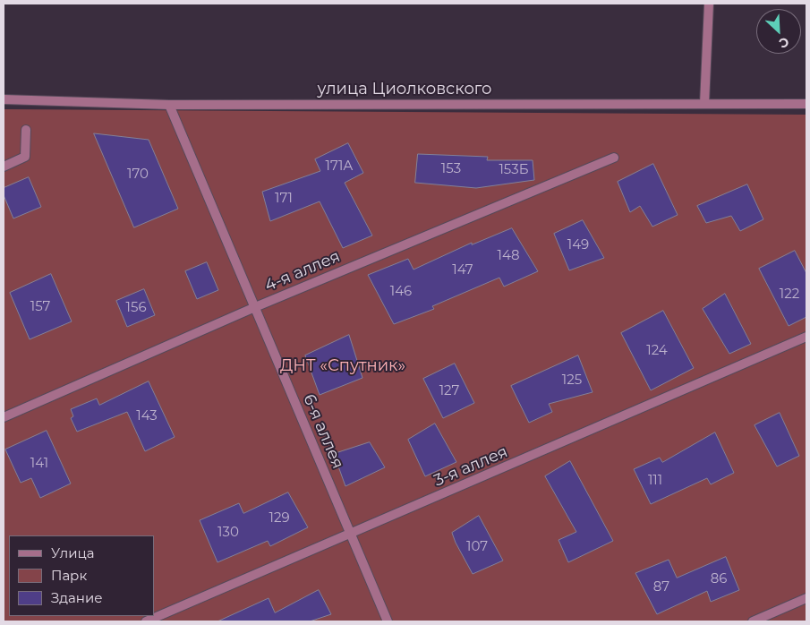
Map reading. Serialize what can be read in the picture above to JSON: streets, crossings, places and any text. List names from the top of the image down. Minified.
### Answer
{"streets":{"street":["улица Циолковского","4-я аллея","6-я аллея","3-я аллея"]},"crossings":[["улица Циолковского","6-я аллея"],["4-я аллея","6-я аллея"],["6-я аллея","3-я аллея"]],"parks":["ДНТ «Спутник»"],"house_numbers":["171А","153","153Б","170","171","149","148","147","146","122","157","156","124","125","127","143","141","111","129","130","107","86","87"],"legend":["Улица","Парк","Здание"],"north":"bottom right"}
